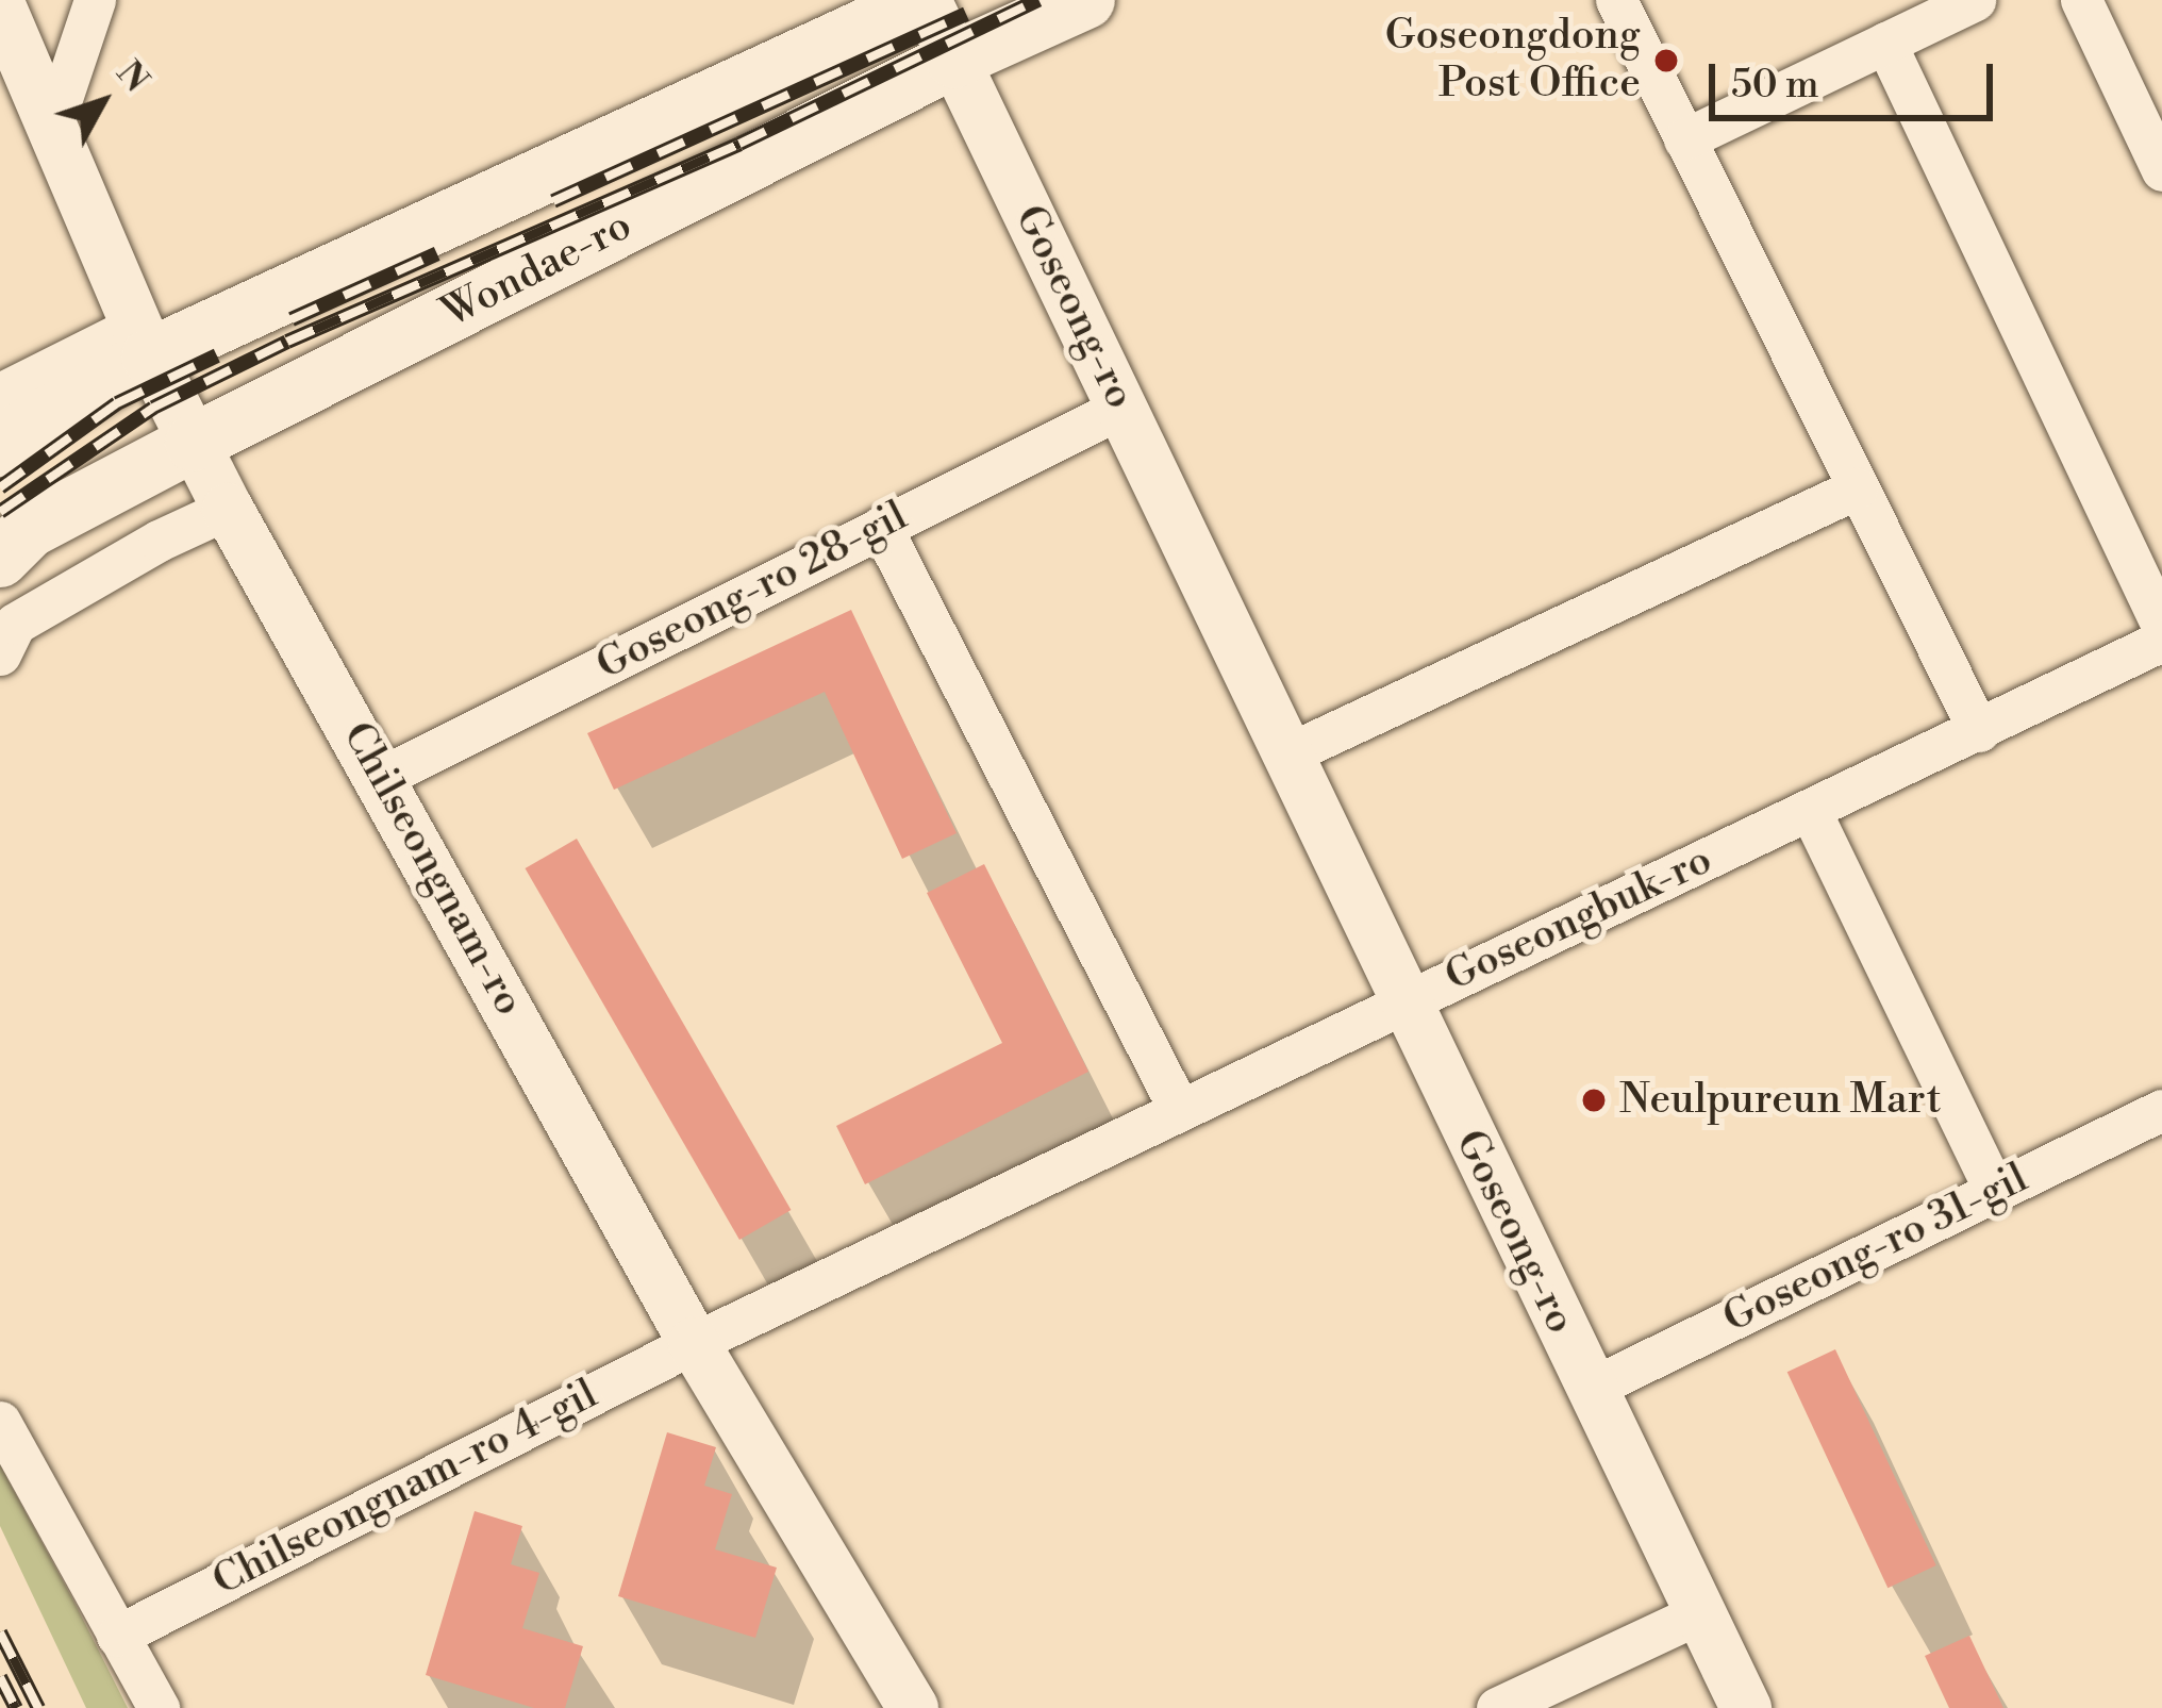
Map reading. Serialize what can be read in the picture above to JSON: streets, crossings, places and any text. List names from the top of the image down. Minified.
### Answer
{"streets":{"main road":["Wondae-ro"],"street":["Goseong-ro","Goseong-ro 28-gil","Chilseongnam-ro","Goseongbuk-ro","Goseong-ro 31-gil","Chilseongnam-ro 4-gil"]},"crossings":[["Wondae-ro","Goseong-ro"],["Wondae-ro","Chilseongnam-ro"],["Goseong-ro","Goseong-ro 28-gil"],["Goseong-ro","Goseongbuk-ro"],["Goseong-ro","Goseong-ro 31-gil"],["Goseong-ro 28-gil","Chilseongnam-ro"],["Chilseongnam-ro","Goseongbuk-ro"],["Chilseongnam-ro","Chilseongnam-ro 4-gil"],["Goseongbuk-ro","Chilseongnam-ro 4-gil"]],"places":["Goseongdong Post Office","Neulpureun Mart"],"scale_bar":"50 m","north":"top right"}
